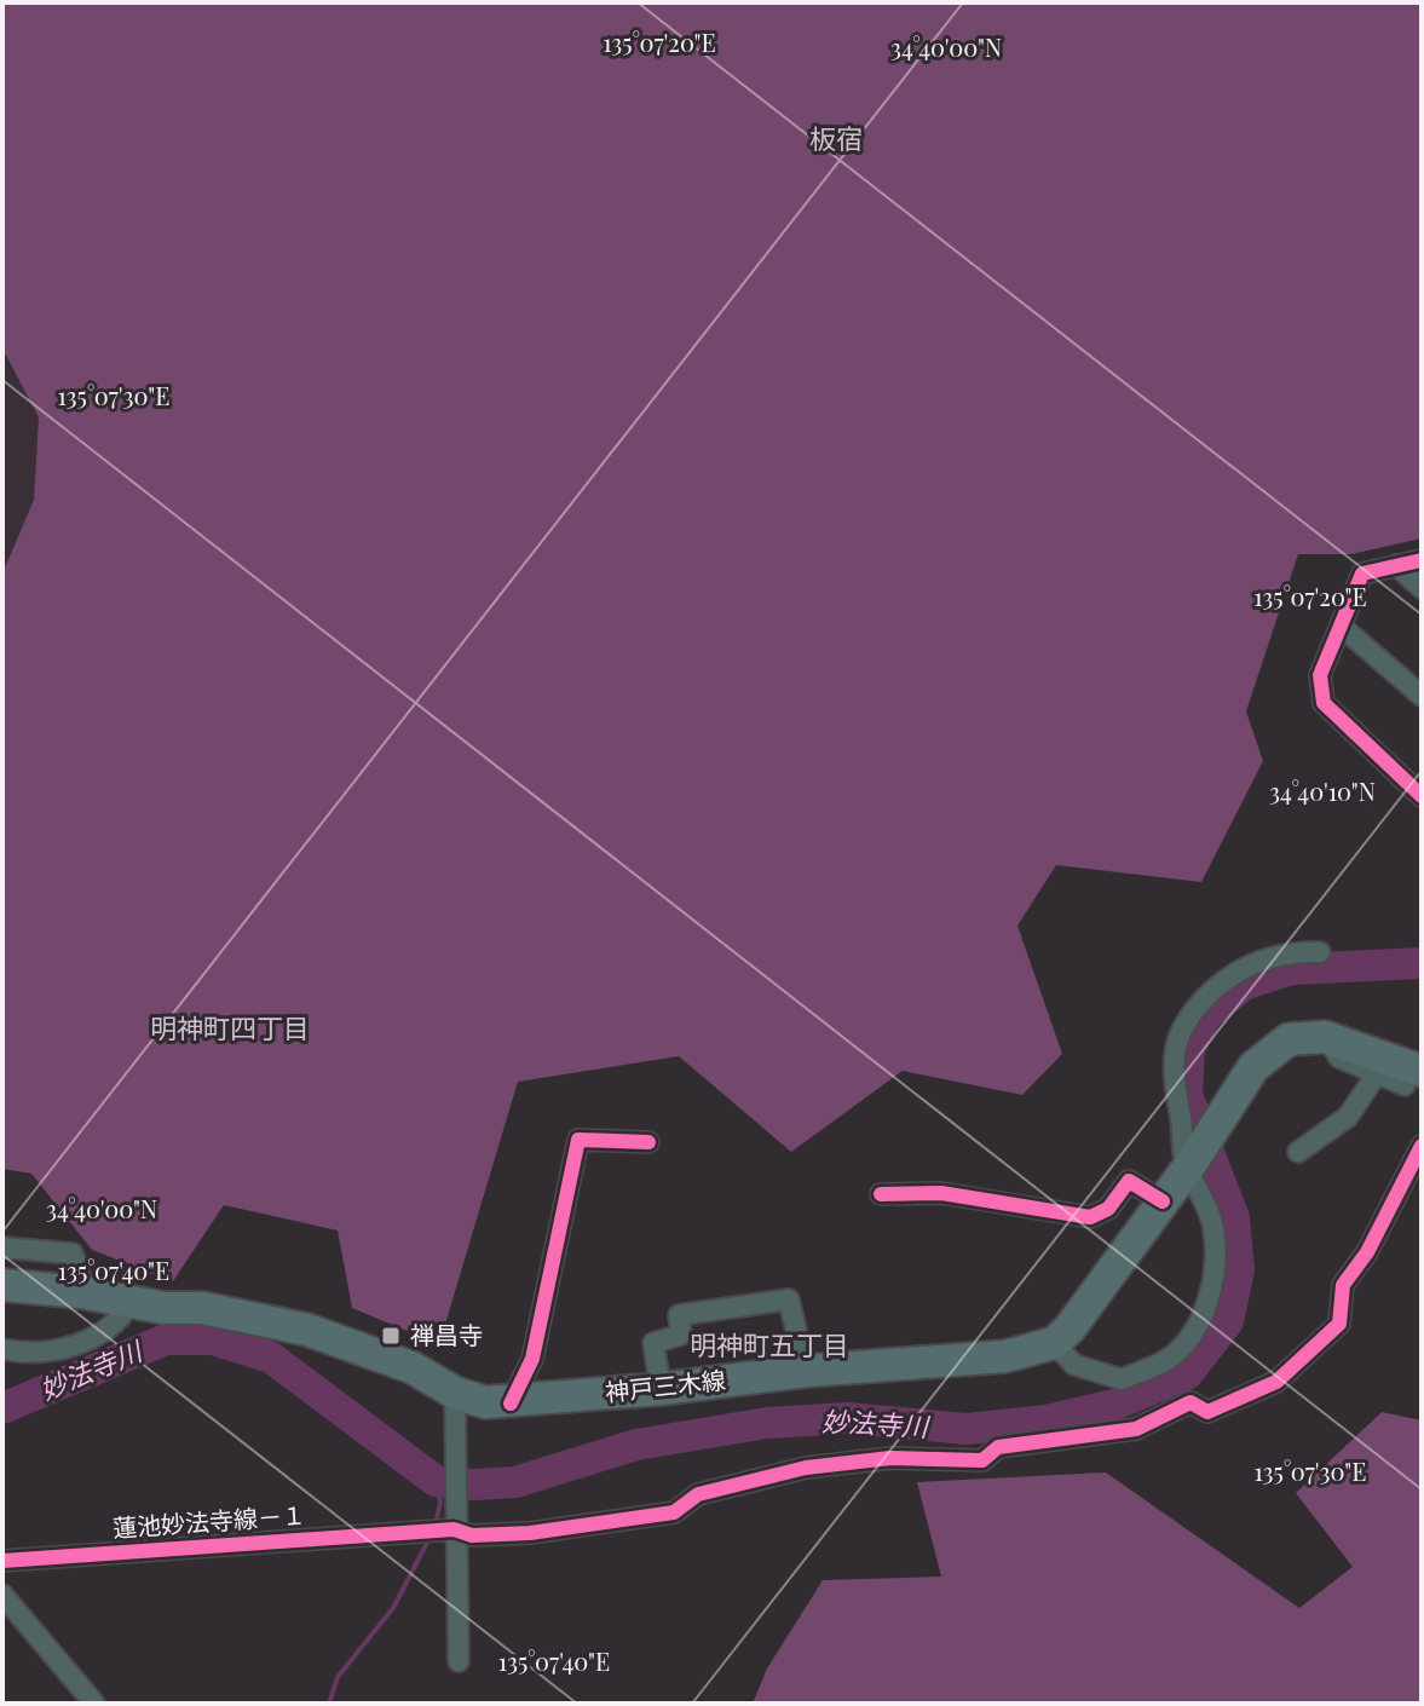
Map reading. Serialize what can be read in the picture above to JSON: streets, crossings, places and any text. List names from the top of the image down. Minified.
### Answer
{"streets":{"main road":["神戸三木線"],"street":["蓮池妙法寺線－１"]},"districts":["板宿","明神町四丁目","明神町五丁目"],"water":["妙法寺川"],"places":{"transit":["禅昌寺"]},"coordinates":["135°07'20\"E","34°40'00\"N","135°07'30\"E","34°40'10\"N","135°07'40\"E"]}
